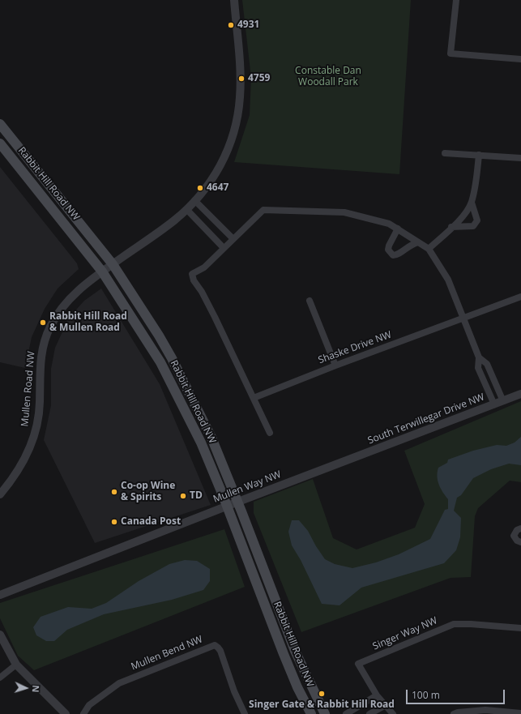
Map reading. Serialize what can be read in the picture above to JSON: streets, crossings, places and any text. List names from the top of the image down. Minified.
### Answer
{"streets":{"main road":["Rabbit Hill Road NW"],"street":["Shaske Drive NW","Mullen Road NW","South Terwillegar Drive NW","Mullen Way NW","Singer Way NW","Mullen Bend NW"]},"crossings":[["Rabbit Hill Road NW","Mullen Road NW"],["Rabbit Hill Road NW","Mullen Way NW"],["South Terwillegar Drive NW","Mullen Way NW"]],"parks":["Constable Dan Woodall Park"],"places":["4931","4759","4647","Rabbit Hill Road & Mullen Road","Co-op Wine & Spirits","TD","Canada Post","Singer Gate & Rabbit Hill Road"],"scale_bar":"100 m","north":"right"}
